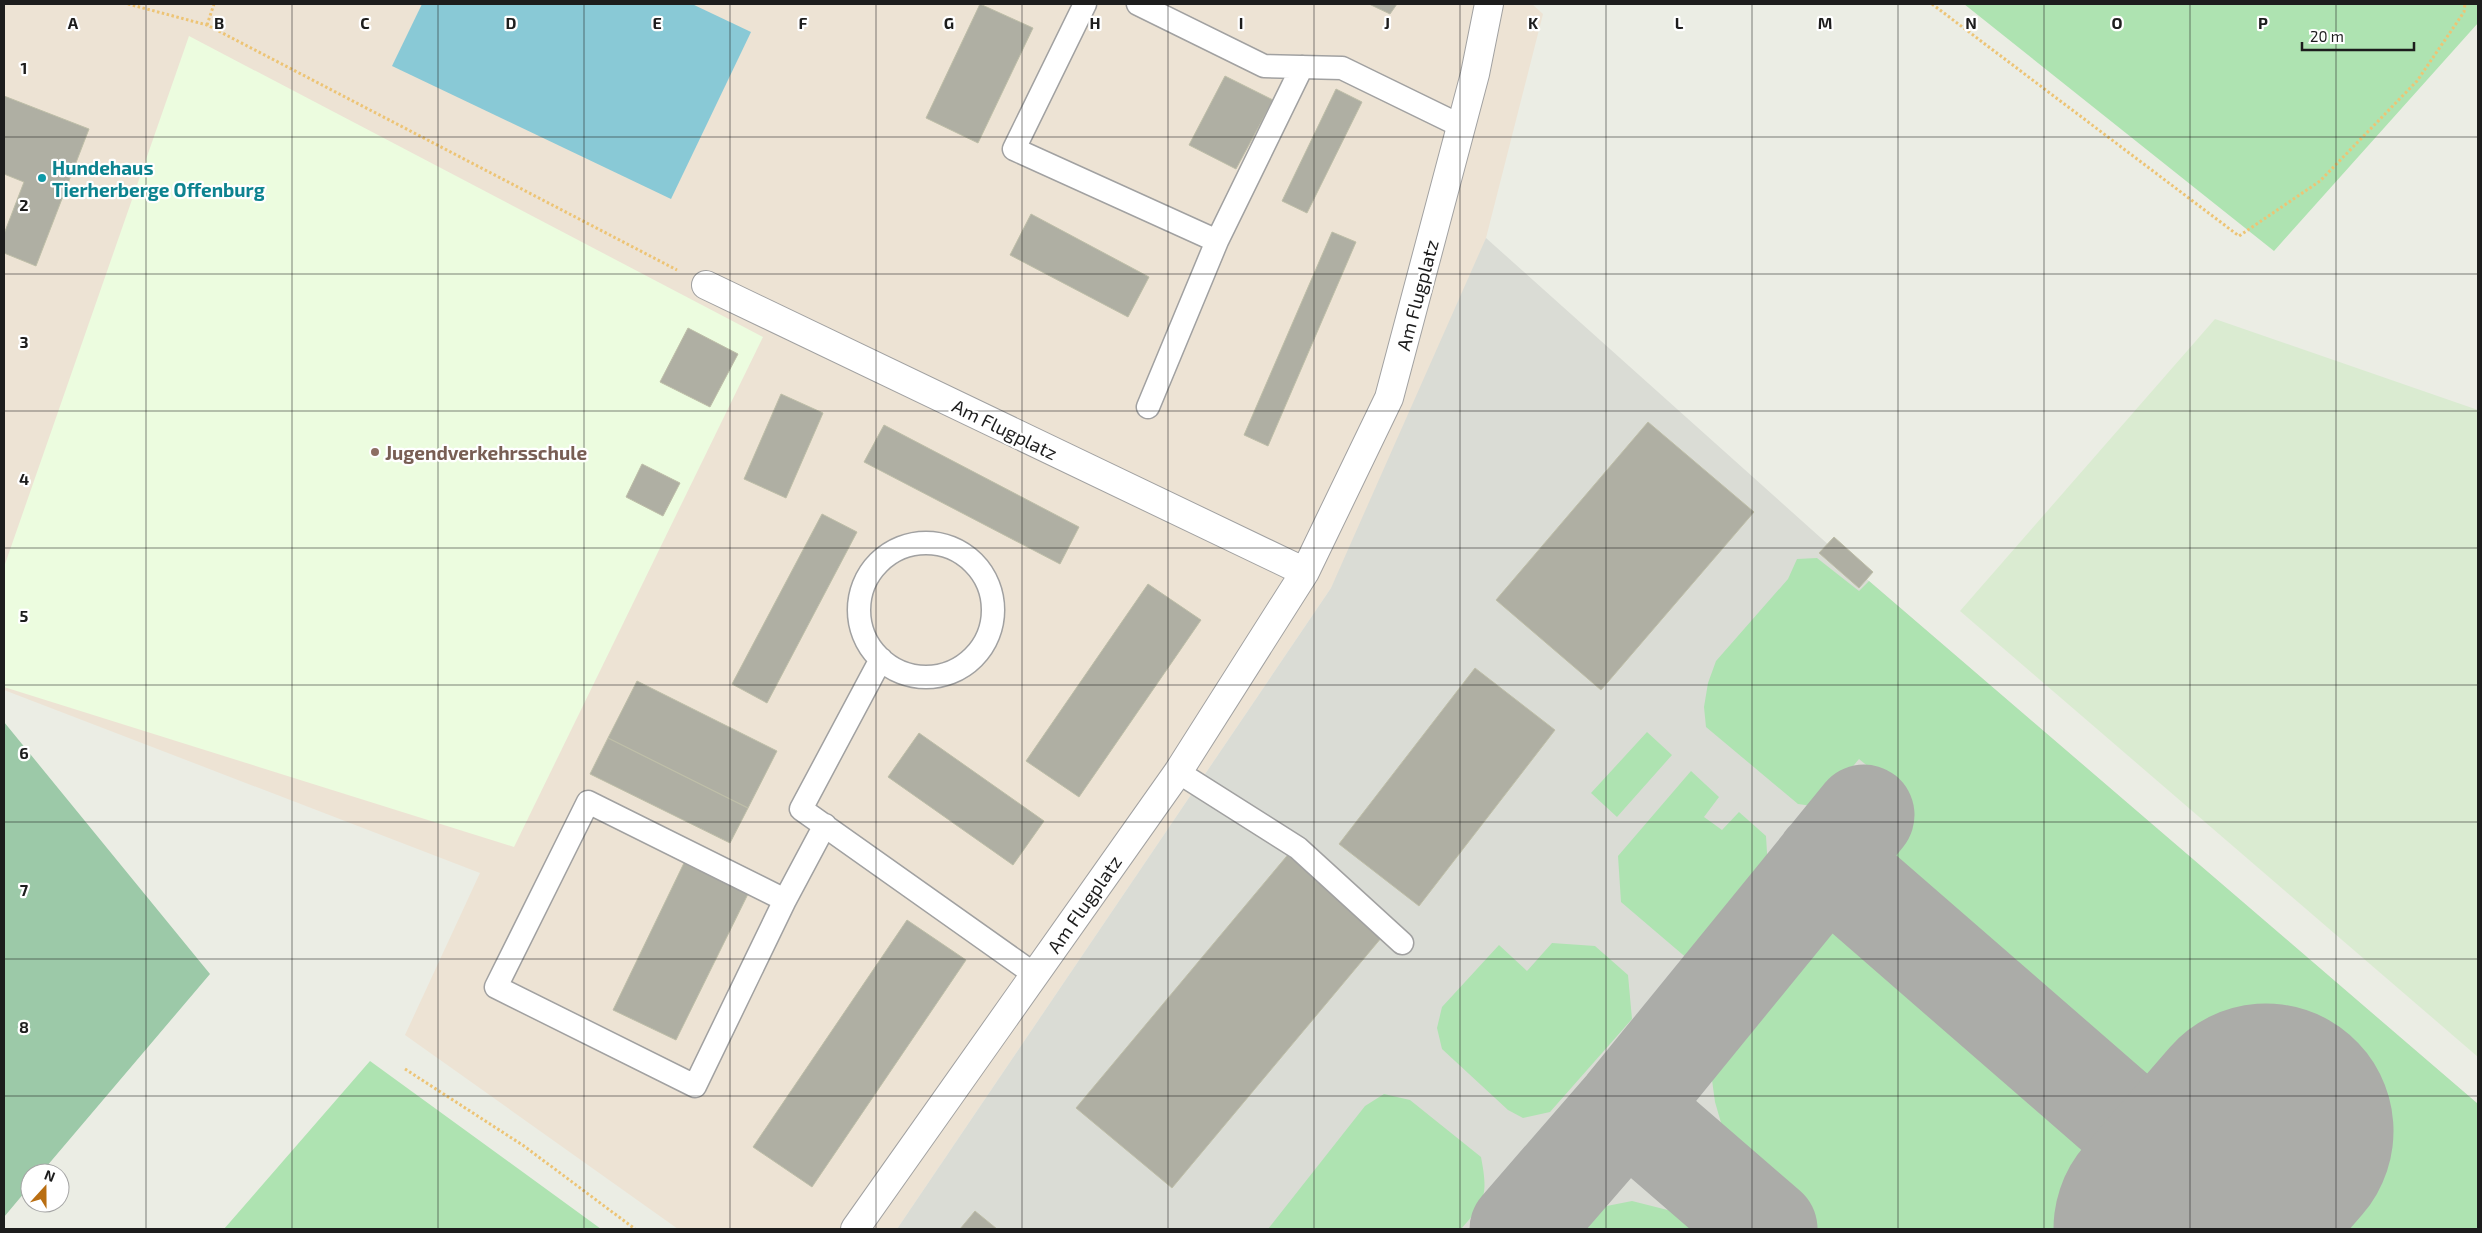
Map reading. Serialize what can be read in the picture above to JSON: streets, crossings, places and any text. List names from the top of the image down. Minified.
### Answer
{"streets":{"street":["Am Flugplatz"]},"places":["Hundehaus Tierherberge Offenburg","Jugendverkehrsschule"],"scale_bar":"20 m","north":"top","grid":{"columns":["A","B","C","D","E","F","G","H","I","J","K","L","M","N","O","P"],"rows":["1","2","3","4","5","6","7","8"]}}
